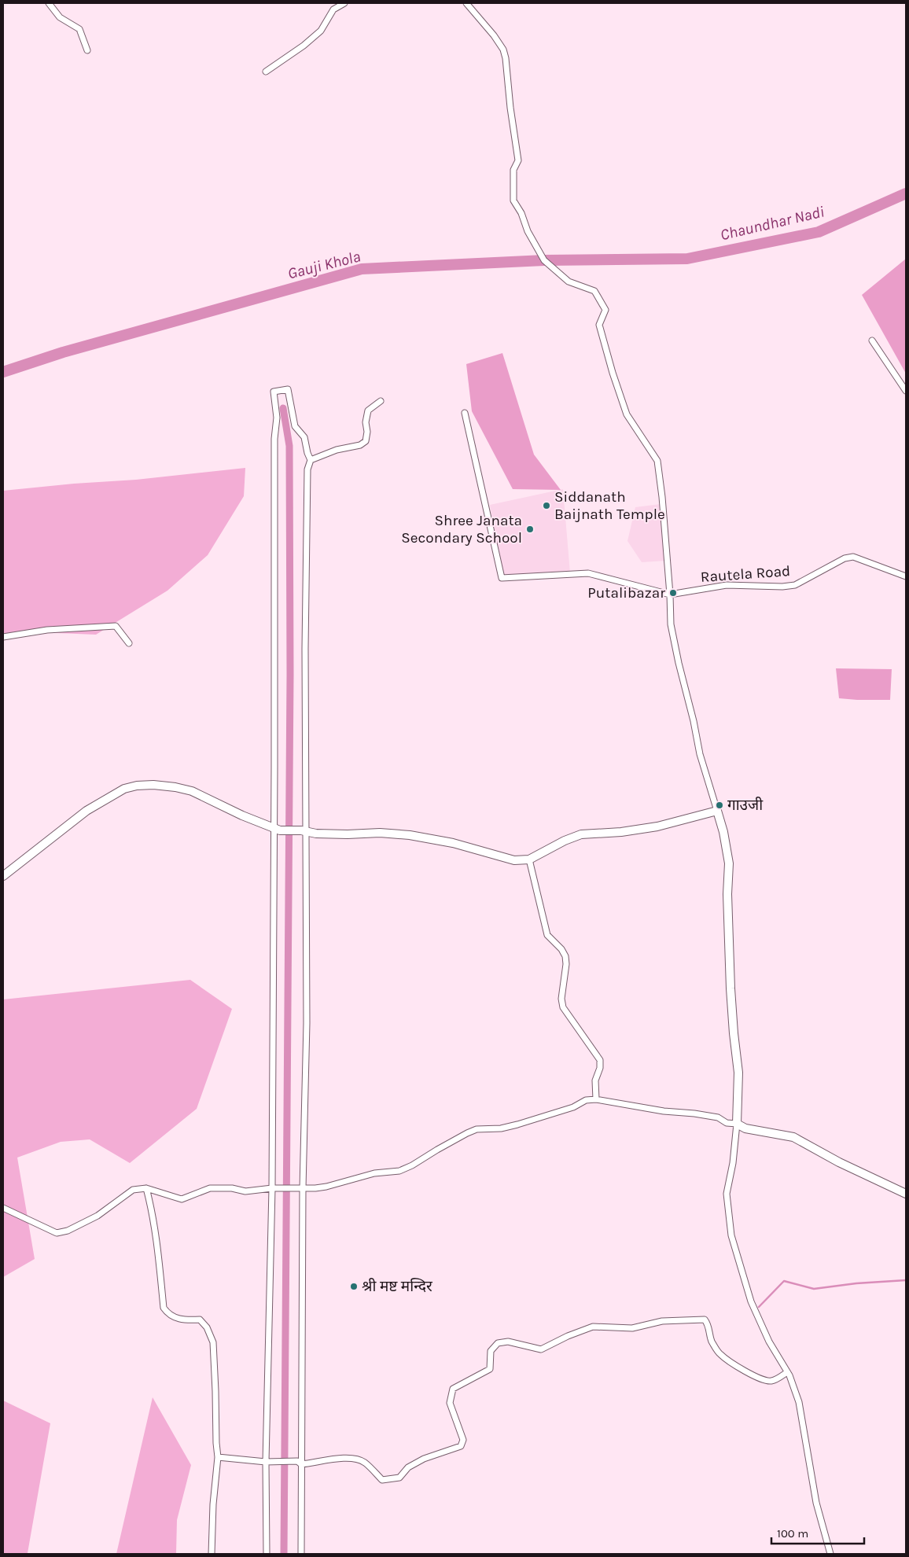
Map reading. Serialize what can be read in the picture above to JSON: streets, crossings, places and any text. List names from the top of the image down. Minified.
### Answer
{"streets":{"street":["Rautela Road"]},"water":["Chaundhar Nadi","Gauji Khola"],"places":["Siddanath Baijnath Temple","Shree Janata Secondary School","Putalibazar","गाउजी","श्री मष्ट मन्दिर"],"scale_bar":"100 m"}
